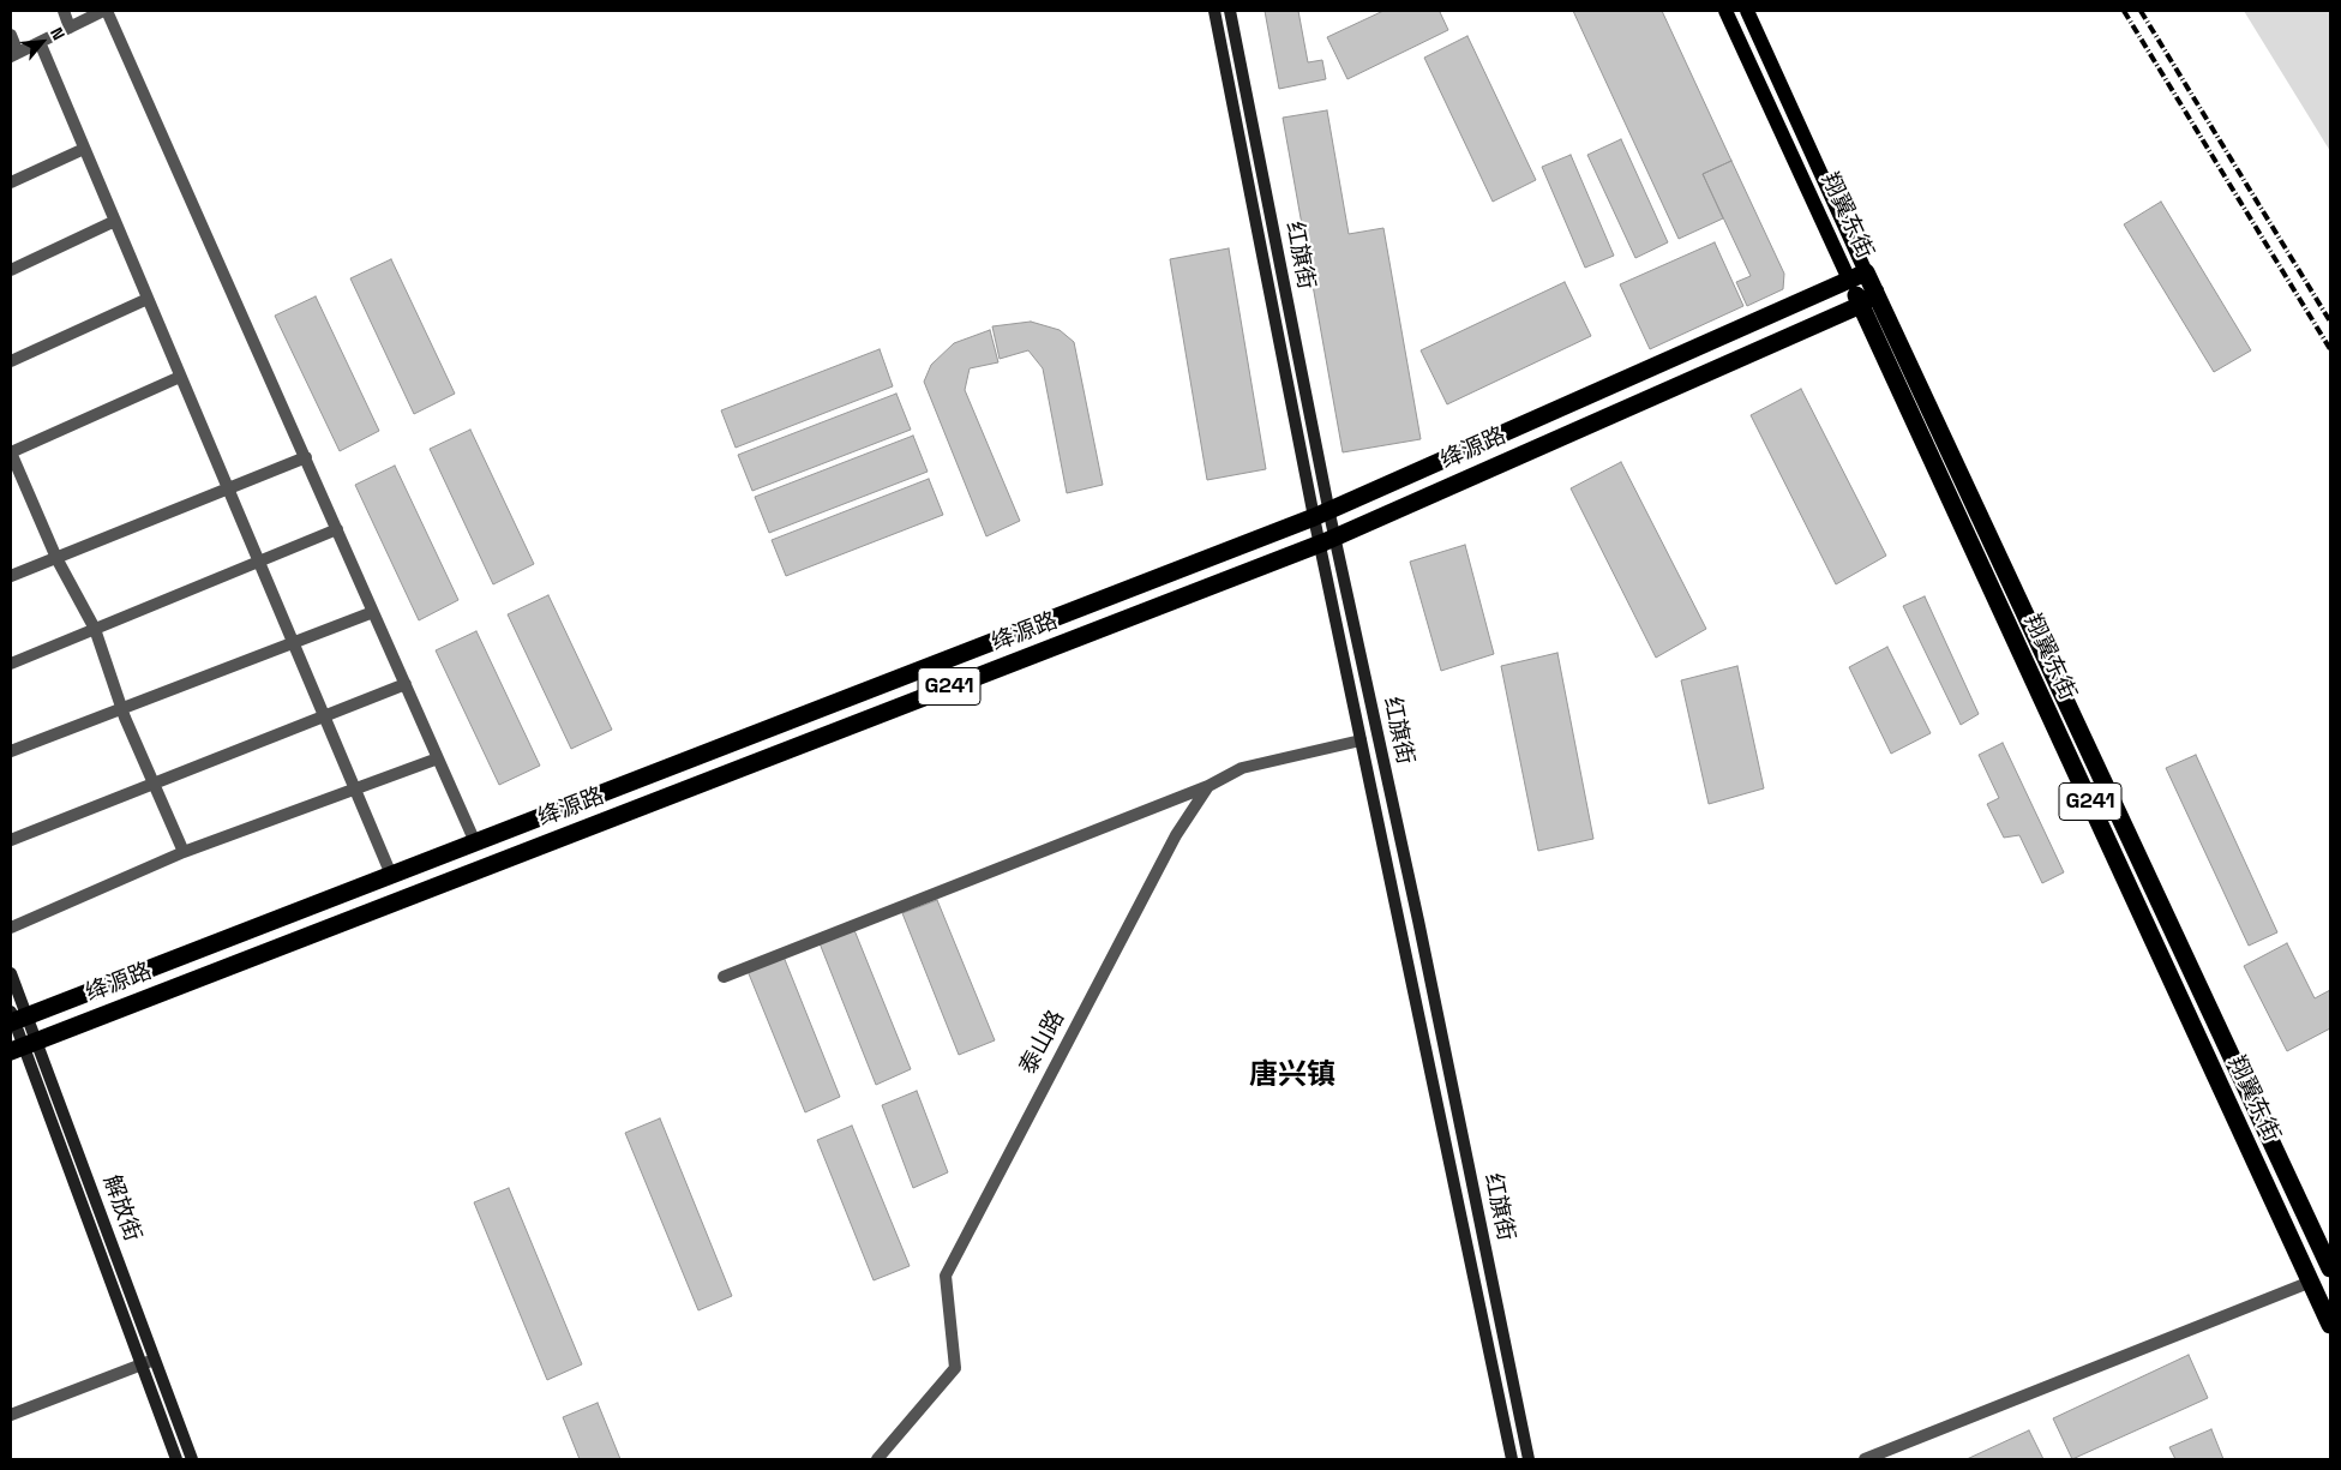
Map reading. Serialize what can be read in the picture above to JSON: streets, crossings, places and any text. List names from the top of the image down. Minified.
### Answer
{"streets":{"highway":["翔翼东街","绛源路","G241"],"main road":["红旗街","解放街"],"street":["泰山路"]},"crossings":[["翔翼东街","绛源路"],["红旗街","绛源路"],["红旗街","泰山路"],["绛源路","解放街"]],"districts":["唐兴镇"],"north":"top right"}
